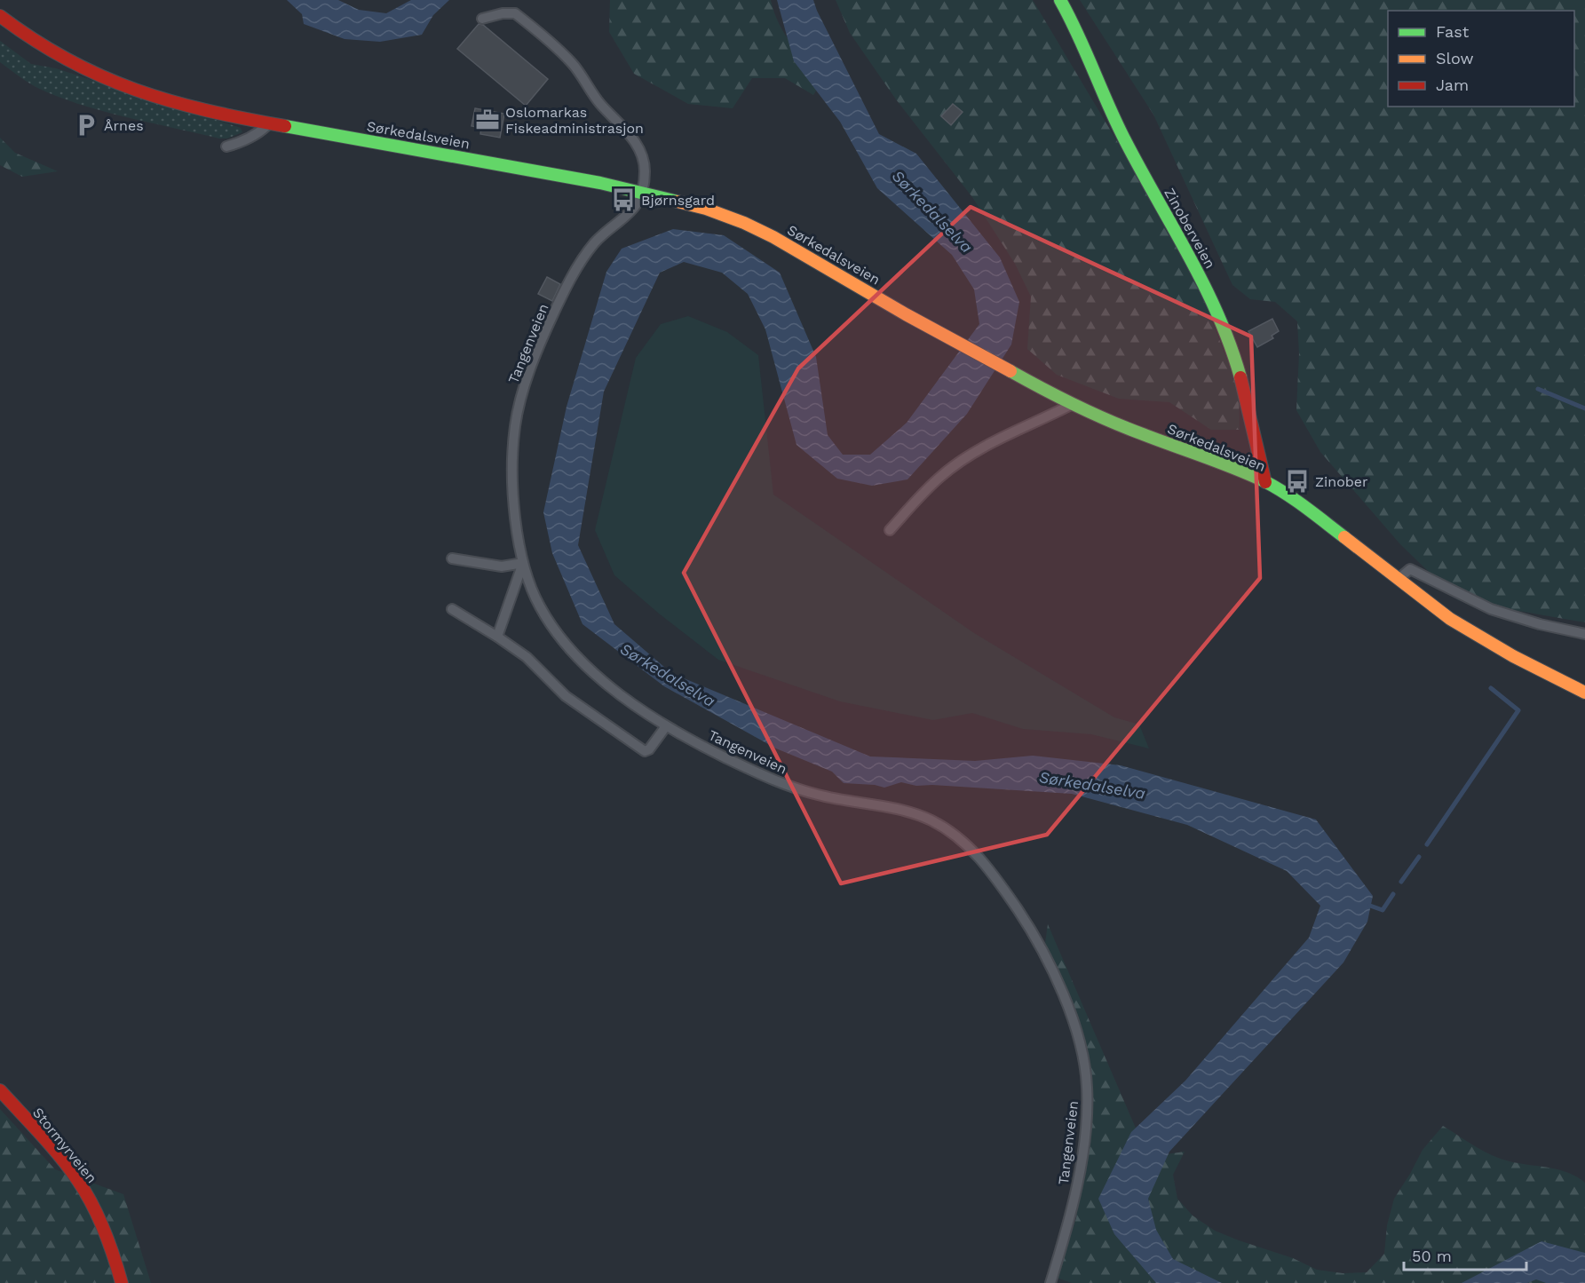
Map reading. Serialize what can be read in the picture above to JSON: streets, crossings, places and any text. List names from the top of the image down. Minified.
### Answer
{"streets":{"street":["Sørkedalsveien","Zinoberveien","Stormyrveien"],"lane":["Tangenveien"]},"crossings":[["Sørkedalsveien","Zinoberveien"],["Sørkedalsveien","Tangenveien"]],"water":["Sørkedalselva"],"places":{"office":["Oslomarkas Fiskeadministrasjon"],"parking":["Årnes"],"bus stop":["Bjørnsgard","Zinober"]},"legend":["Fast","Slow","Jam"],"scale_bar":"50 m"}
